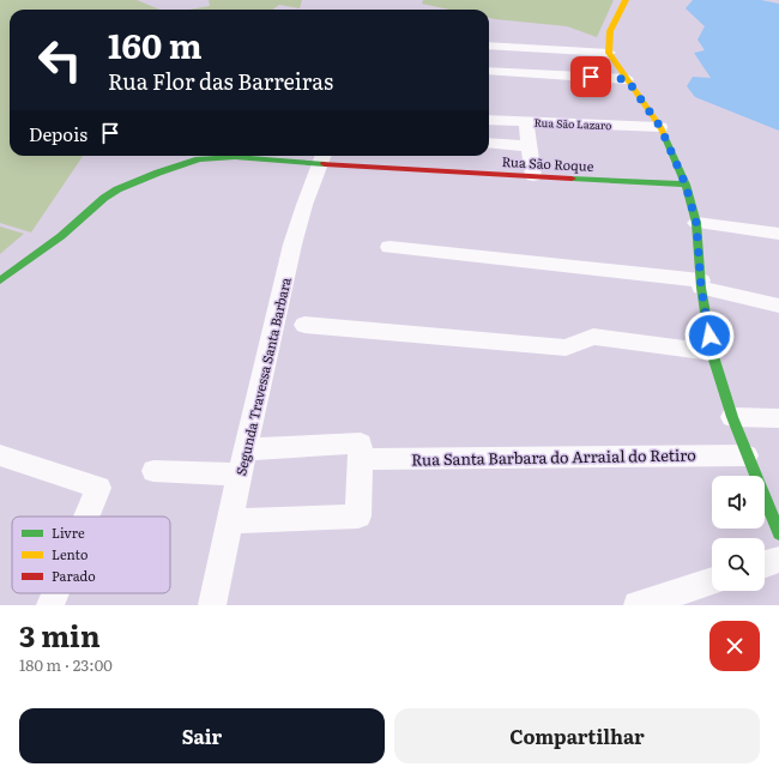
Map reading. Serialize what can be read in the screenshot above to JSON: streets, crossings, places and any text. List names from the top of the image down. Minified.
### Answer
{"streets":{"street":["Rua São Lazaro","Rua São Roque","Segunda Travessa Santa Barbara","Rua Santa Barbara do Arraial do Retiro"]},"crossings":[["Rua São Roque","Segunda Travessa Santa Barbara"],["Segunda Travessa Santa Barbara","Rua Santa Barbara do Arraial do Retiro"]],"legend":["Livre","Lento","Parado"],"page":{"turn":["160 m","Rua Flor das Barreiras"],"then":"Depois","heading":["3 min","180 m · 23:00"],"buttons":["Sair","Compartilhar"]}}
